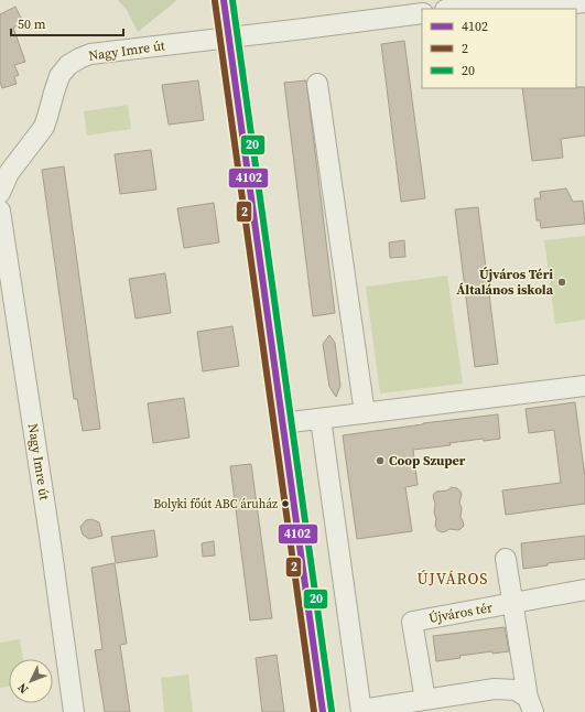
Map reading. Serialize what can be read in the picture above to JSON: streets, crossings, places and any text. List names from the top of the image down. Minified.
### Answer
{"streets":{"street":["Nagy Imre út","Újváros tér"]},"districts":["ÚJVÁROS"],"places":["Újváros Téri Általános iskola","Coop Szuper","Bolyki főút ABC áruház"],"lines":["transit line 4102","transit line 20","transit line 2"],"legend":["4102","2","20"],"scale_bar":"50 m","north":"bottom left"}
